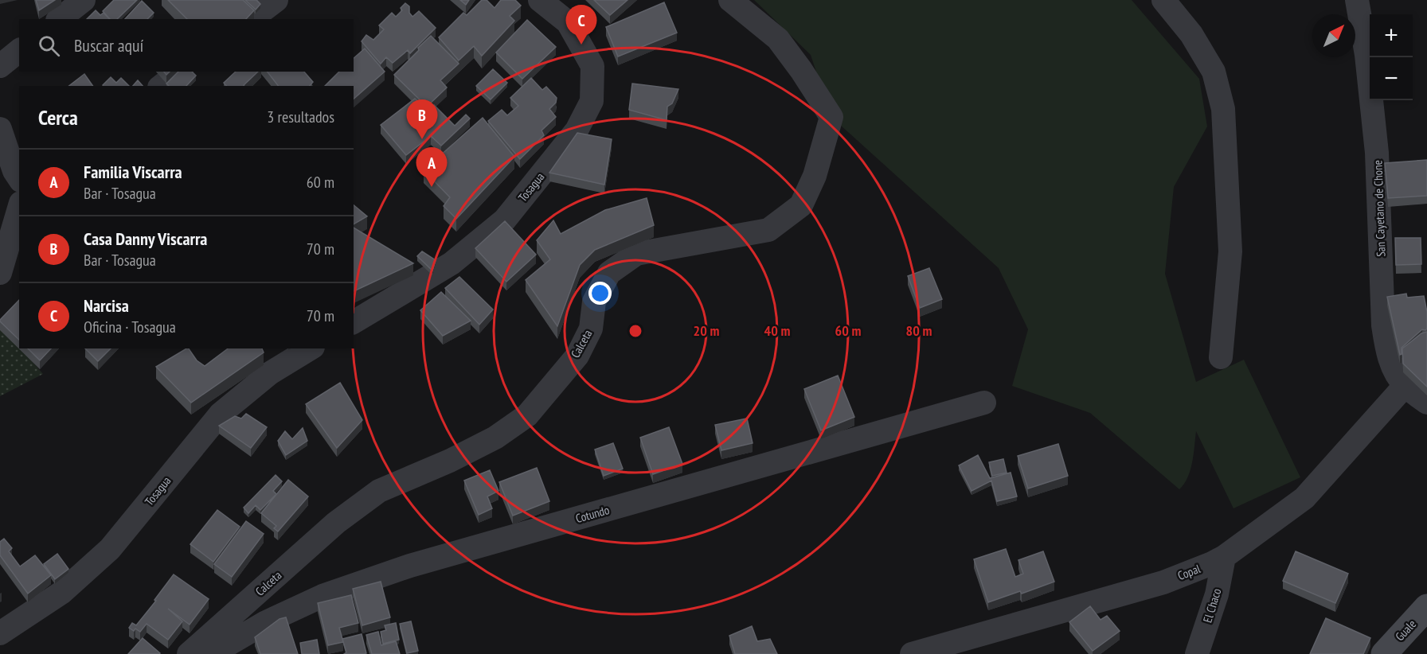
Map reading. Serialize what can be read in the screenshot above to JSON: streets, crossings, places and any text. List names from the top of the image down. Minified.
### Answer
{"streets":{"street":["Tosagua","San Cayetano de Chone","Calceta","Cotundo","Copal","El Chaco","Guale"]},"crossings":[["San Cayetano de Chone","Copal"],["Copal","El Chaco"]],"north":"top right","page":{"pins":["C","B","A"],"map_buttons":["+","−"],"search":"Buscar aquí","heading":["Cerca","3 resultados"],"list":[{"mark":"A","name":"Familia Viscarra","note":"Bar · Tosagua","value":"60 m"},{"mark":"B","name":"Casa Danny Viscarra","note":"Bar · Tosagua","value":"70 m"},{"mark":"C","name":"Narcisa","note":"Oficina · Tosagua","value":"70 m"}]},"rings":["20 m","40 m","60 m","80 m"]}
